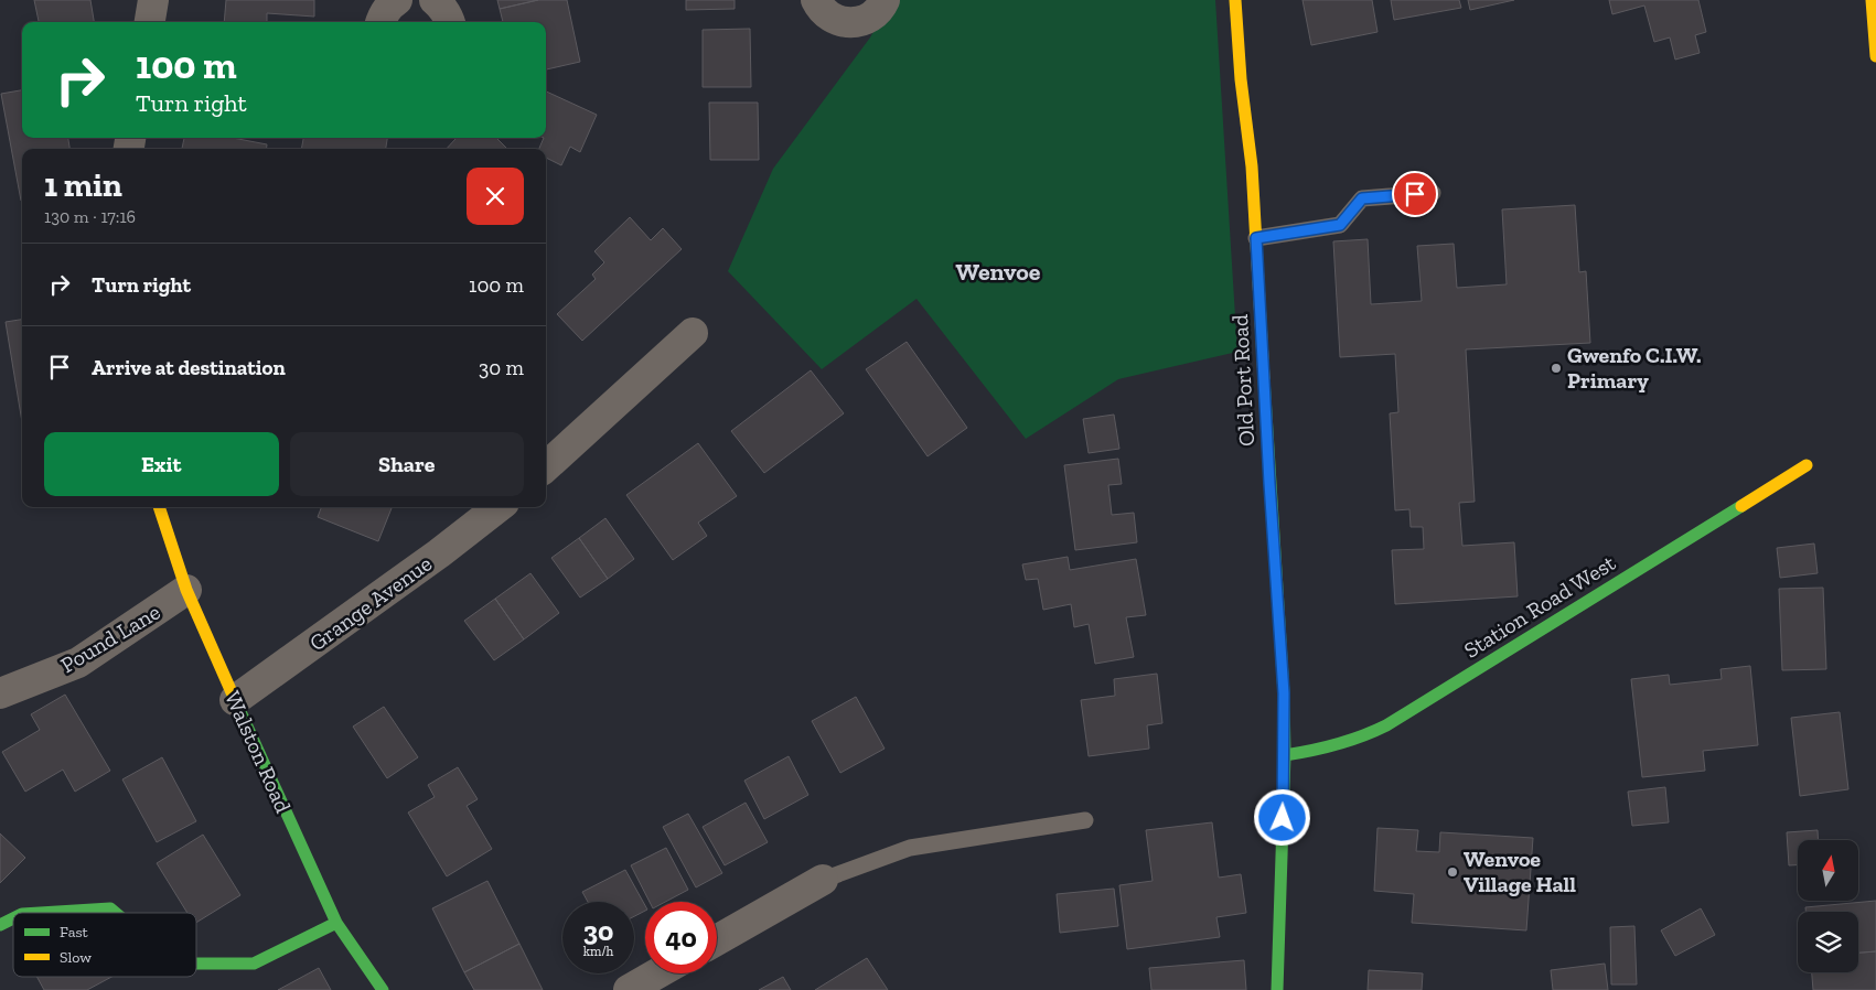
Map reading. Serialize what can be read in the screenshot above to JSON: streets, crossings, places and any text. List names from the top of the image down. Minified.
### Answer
{"streets":{"street":["Old Port Road","Grange Avenue","Station Road West","Pound Lane","Walston Road"]},"crossings":[["Old Port Road","Station Road West"],["Grange Avenue","Walston Road"],["Pound Lane","Walston Road"]],"districts":["Wenvoe"],"places":["Gwenfo C.I.W. Primary","Wenvoe Village Hall"],"legend":["Fast","Slow"],"north":"top","page":{"turn":["100 m","Turn right"],"heading":["1 min","130 m · 17:16"],"list":[{"name":"Turn right","value":"100 m"},{"name":"Arrive at destination","value":"30 m"}],"buttons":["Exit","Share"],"speed":"30 km/h","limit":"40"}}
